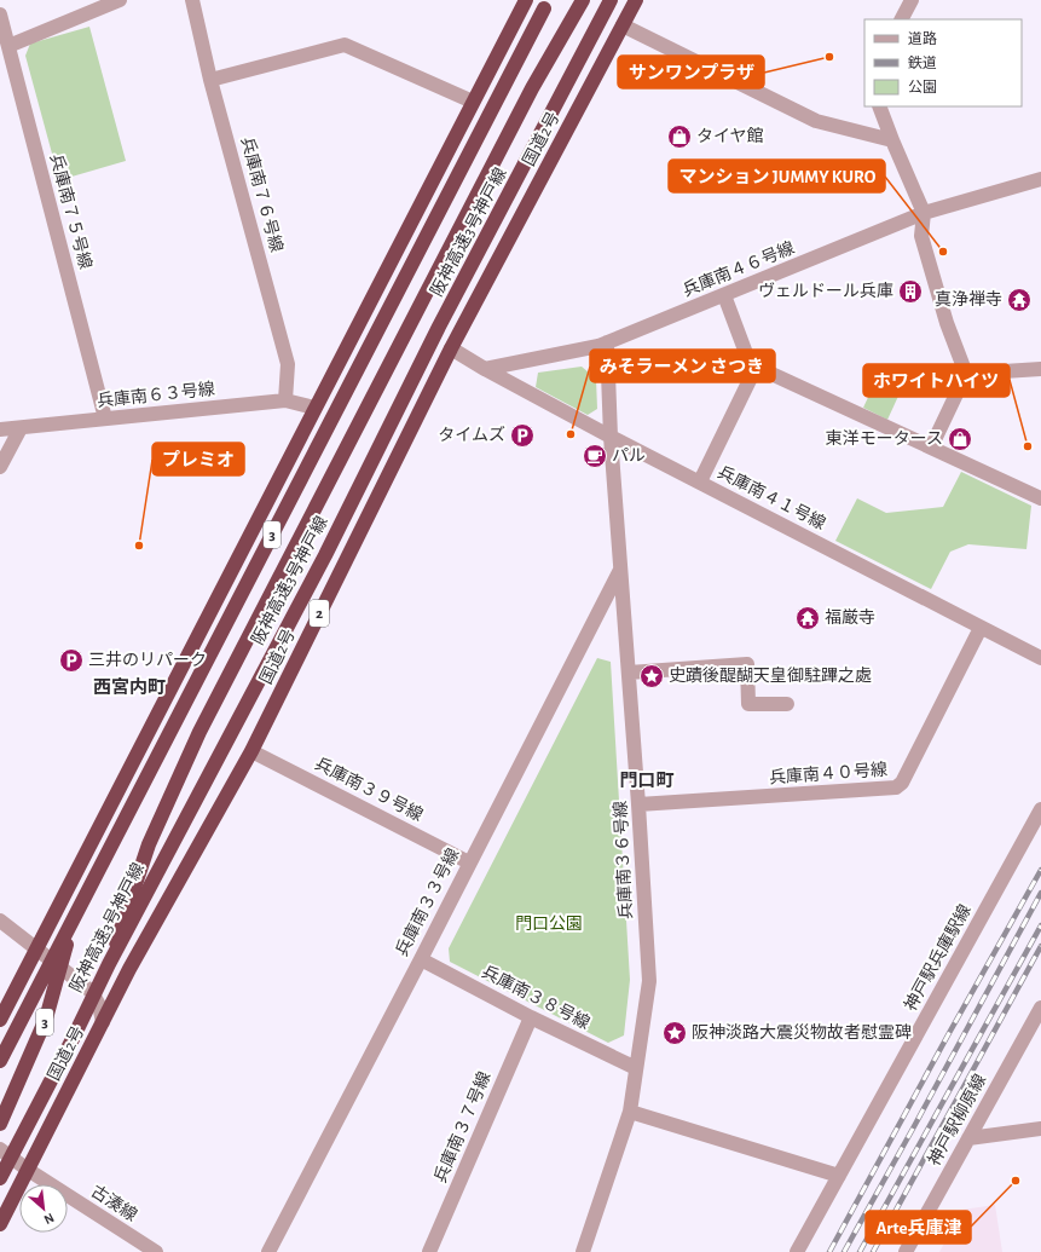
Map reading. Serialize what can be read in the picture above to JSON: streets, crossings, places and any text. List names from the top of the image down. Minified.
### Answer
{"streets":{"highway":["国道2号","阪神高速3号神戸線","3","2"],"street":["兵庫南７６号線","兵庫南７５号線","兵庫南４６号線","兵庫南６３号線","兵庫南４１号線","兵庫南４０号線","兵庫南３９号線","兵庫南３６号線","兵庫南３３号線","神戸駅兵庫駅線","兵庫南３８号線","神戸駅柳原線","兵庫南３７号線","古湊線"]},"crossings":[["国道2号","兵庫南３９号線"],["国道2号","古湊線"],["兵庫南７６号線","兵庫南６３号線"],["兵庫南７５号線","兵庫南６３号線"],["阪神高速3号神戸線","3"],["兵庫南４６号線","兵庫南４１号線"],["兵庫南４６号線","兵庫南３６号線"],["兵庫南４１号線","兵庫南４０号線"],["兵庫南４１号線","兵庫南３６号線"],["兵庫南４０号線","兵庫南３６号線"],["兵庫南３９号線","兵庫南３３号線"],["兵庫南３６号線","兵庫南３３号線"],["兵庫南３６号線","兵庫南３８号線"],["兵庫南３３号線","兵庫南３８号線"],["兵庫南３８号線","兵庫南３７号線"]],"districts":["西宮内町","門口町"],"parks":["門口公園"],"places":{"other":["サンワンプラザ","マンション JUMMY KURO","みそラーメン さつき","ホワイトハイツ","プレミオ","Arte兵庫津"],"shop":["タイヤ館","東洋モータース"],"building":["ヴェルドール兵庫"],"temple":["真浄禅寺","福厳寺"],"parking":["タイムズ","三井のリパーク"],"cafe":["パル"],"place":["史蹟後醍醐天皇御駐蹕之處","阪神淡路大震災物故者慰霊碑"]},"legend":["道路","鉄道","公園"],"north":"bottom right"}
